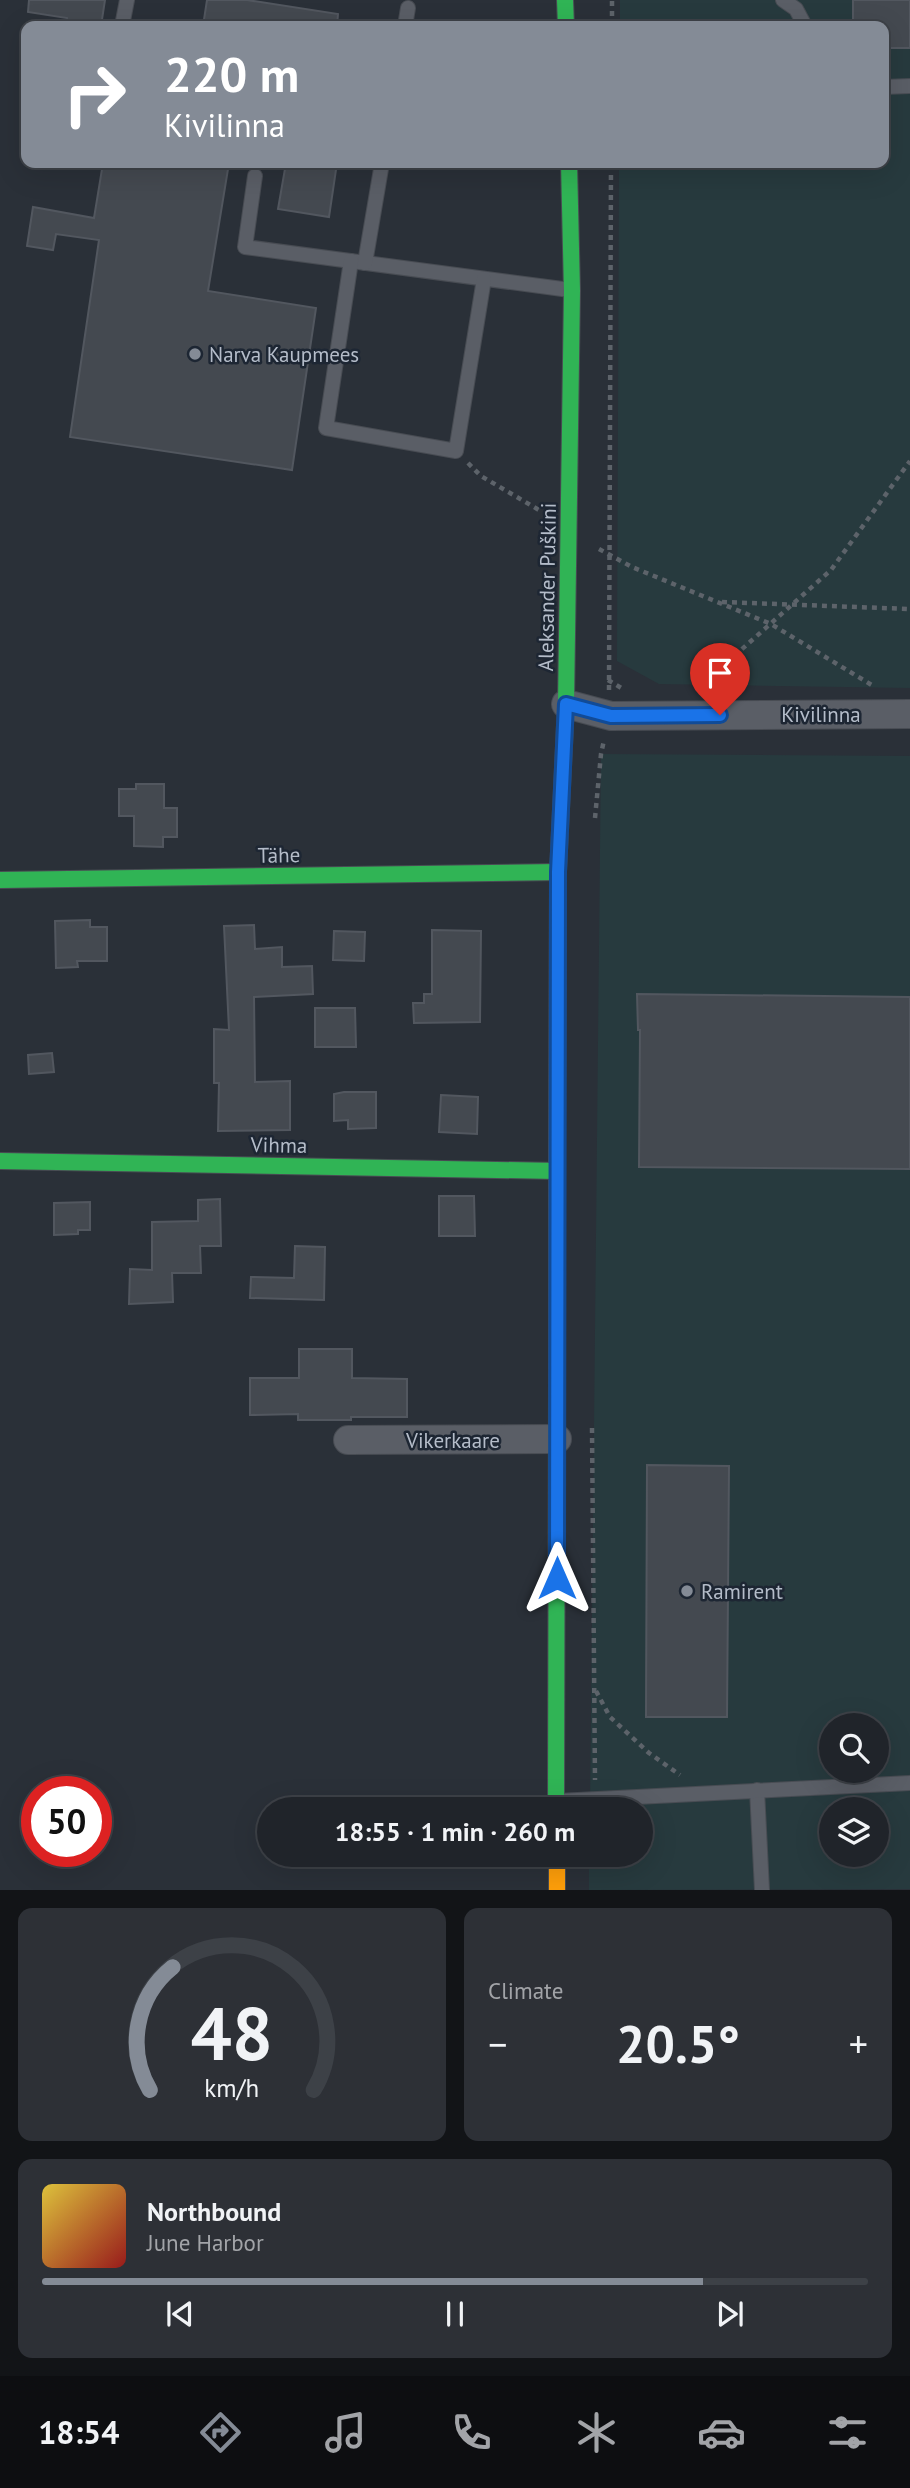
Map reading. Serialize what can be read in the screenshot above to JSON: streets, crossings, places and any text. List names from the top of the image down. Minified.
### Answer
{"streets":{"main road":["Aleksander Puškini","Tähe","Vihma"],"street":["Kivilinna","Vikerkaare"]},"crossings":[["Aleksander Puškini","Kivilinna"],["Aleksander Puškini","Tähe"],["Aleksander Puškini","Vihma"],["Aleksander Puškini","Vikerkaare"]],"places":["Narva Kaupmees","Ramirent"],"page":{"turn":["220 m","Kivilinna"],"limit":"50","trip":"18:55 · 1 min · 260 m","tile":"Climate","heat":["−","20.5°","+"],"song":["Northbound","June Harbor"],"tabs":"18:54","gauge":["48","km/h"]}}
